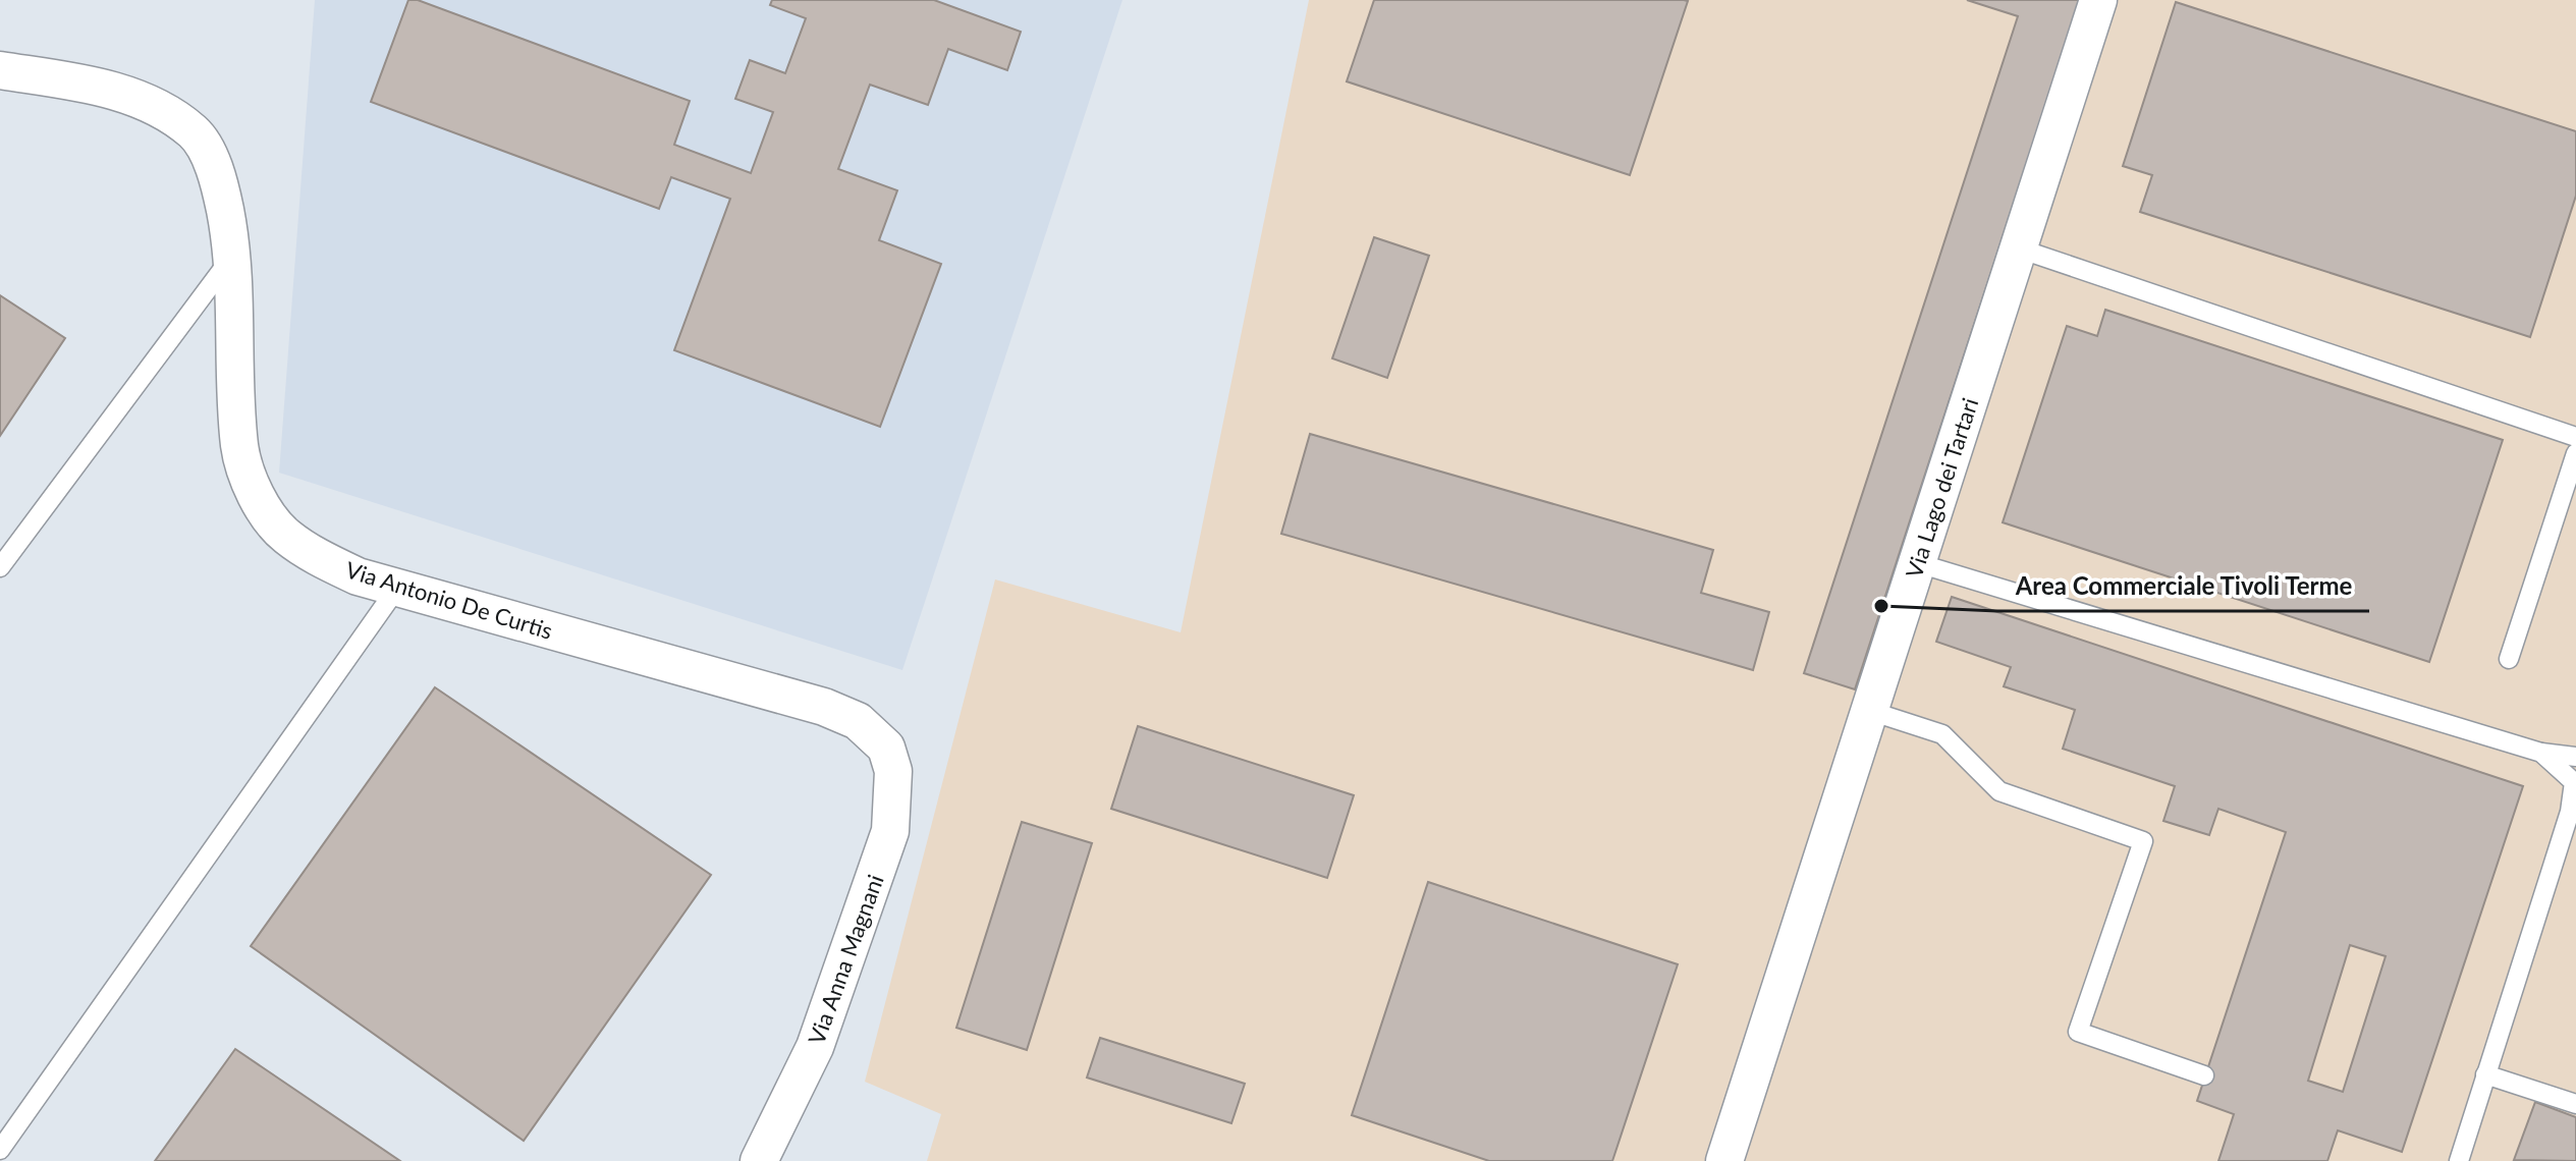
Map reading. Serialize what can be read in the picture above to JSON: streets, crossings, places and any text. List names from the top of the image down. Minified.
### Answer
{"streets":{"street":["Via Lago dei Tartari","Via Antonio De Curtis","Via Anna Magnani"]},"crossings":[["Via Antonio De Curtis","Via Anna Magnani"]],"places":["Area Commerciale Tivoli Terme"]}
